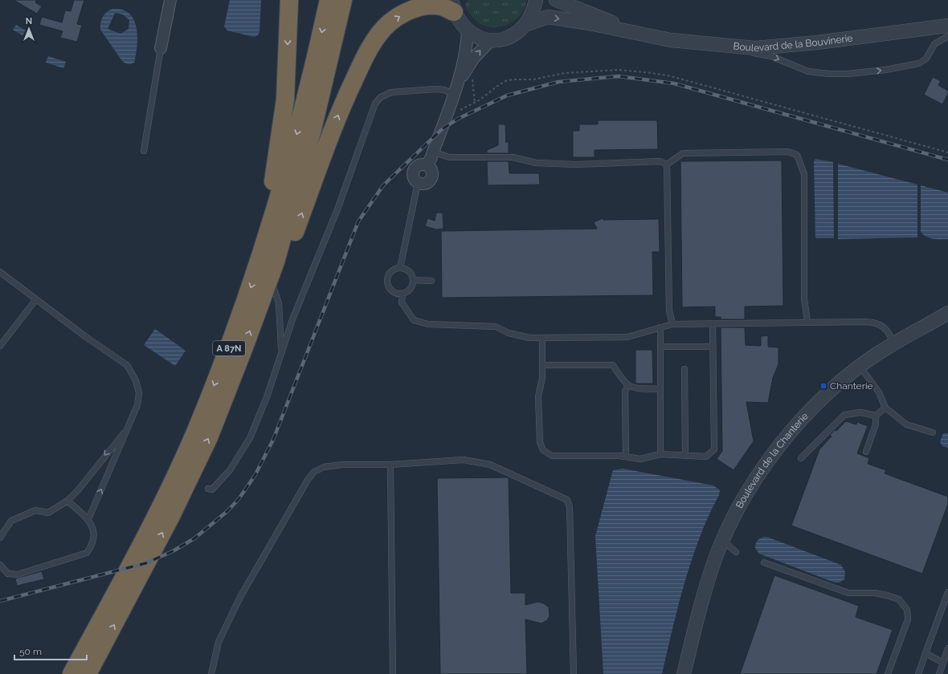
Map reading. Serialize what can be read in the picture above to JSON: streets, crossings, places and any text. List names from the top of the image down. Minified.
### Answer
{"streets":{"highway":["A 87N"],"street":["Boulevard de la Bouvinerie","Boulevard de la Chanterie"]},"places":{"transit":["Chanterie"]},"scale_bar":"50 m","north":"top"}
